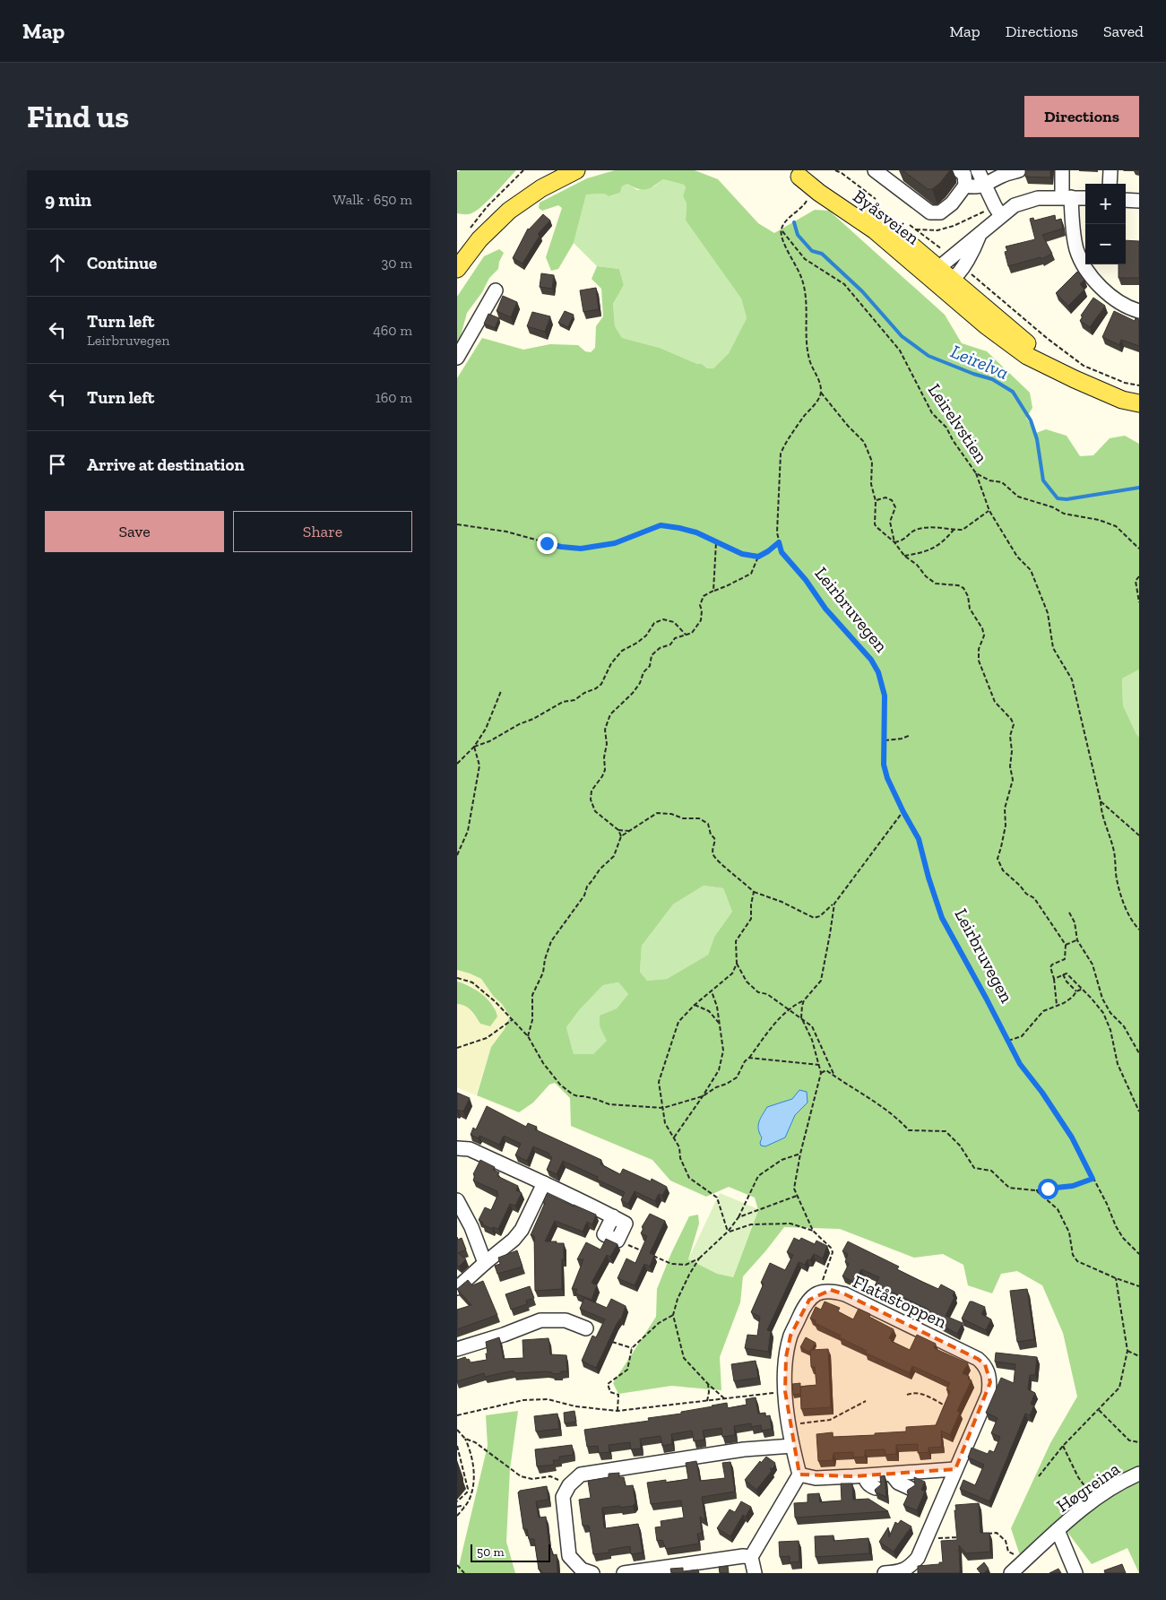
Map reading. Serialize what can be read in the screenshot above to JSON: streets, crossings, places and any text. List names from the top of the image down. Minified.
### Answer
{"streets":{"main road":["Byåsveien"],"street":["Flatåstoppen","Høgreina"],"path":["Leirelvstien","Leirbruvegen"]},"water":["Leirelva"],"scale_bar":"50 m","page":{"header":"Map","nav":["Map","Directions","Saved"],"buttons":["Directions",["Save","Share"]],"title":"Find us","heading":["9 min","Walk · 650 m"],"map_buttons":["+","−"],"list":[["Continue","30 m"],["Turn left","Leirbruvegen","460 m"],["Turn left","160 m"],"Arrive at destination"],"scale":"50 m"}}
